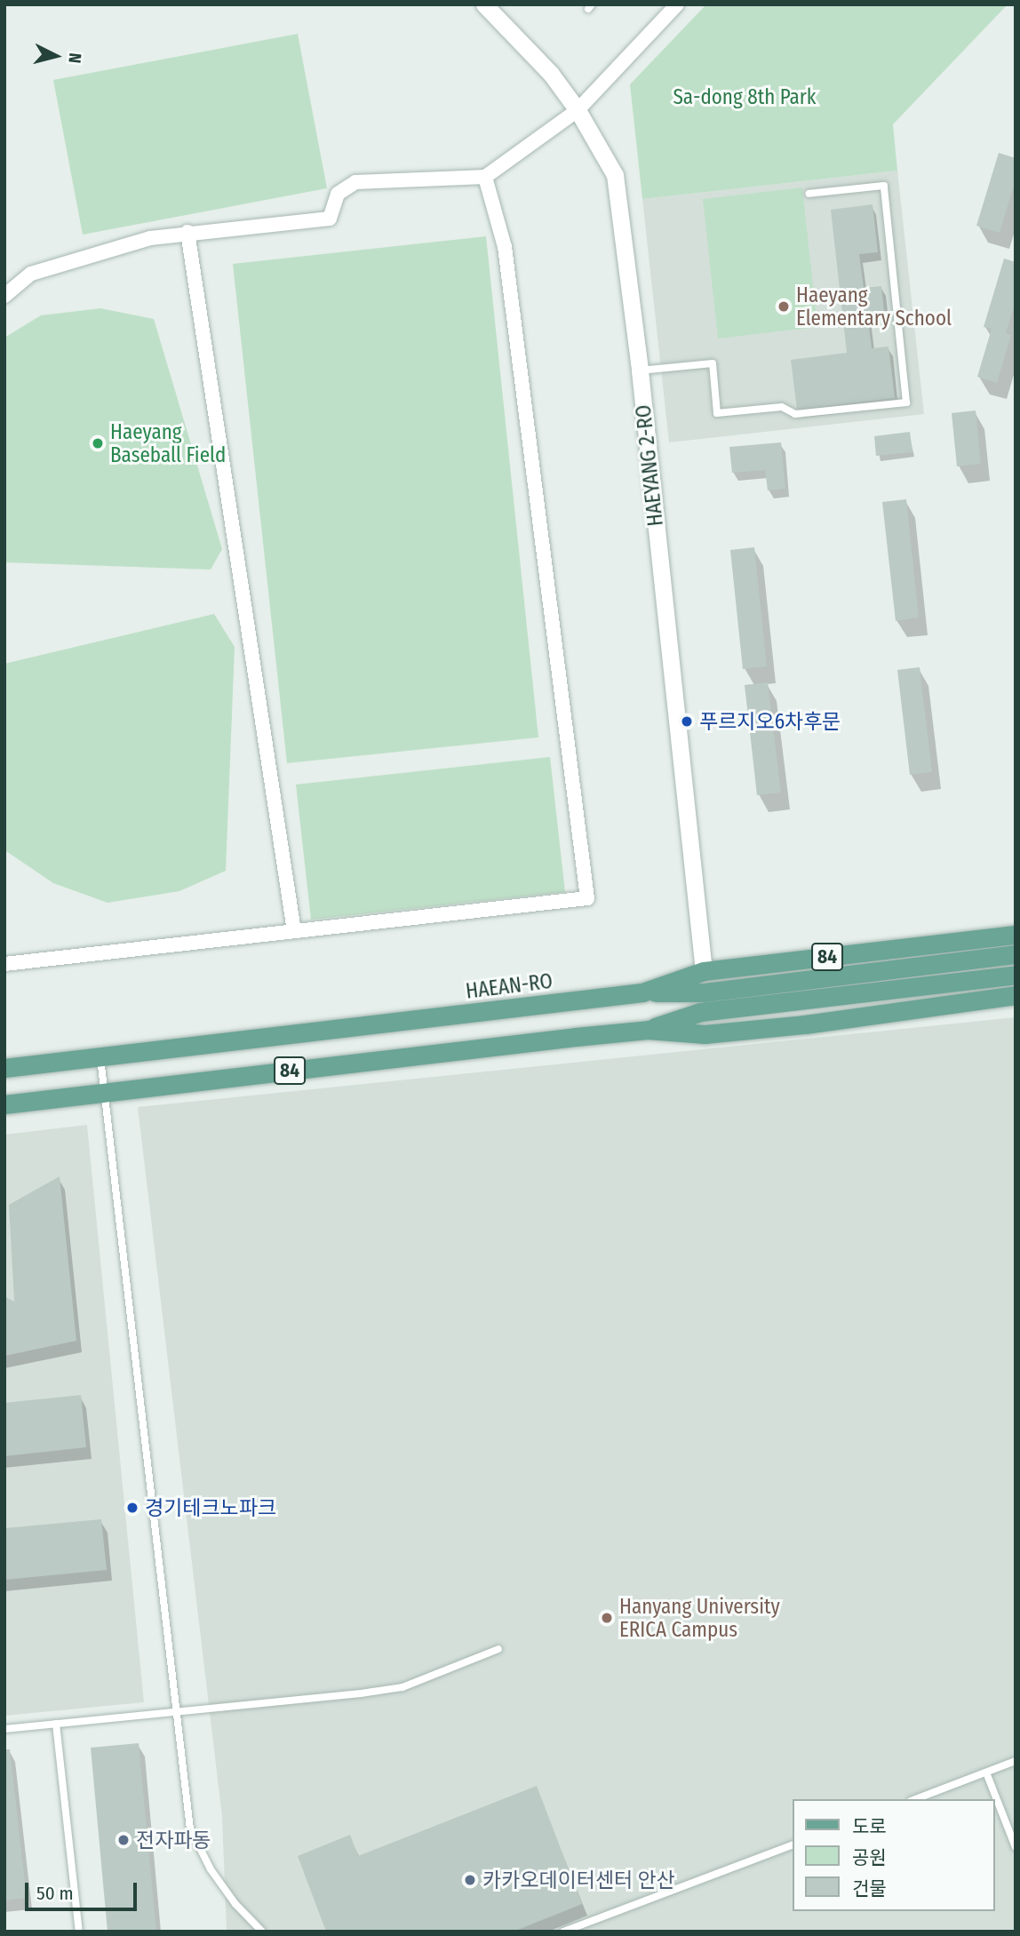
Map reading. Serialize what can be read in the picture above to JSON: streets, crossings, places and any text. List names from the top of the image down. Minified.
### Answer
{"streets":{"main road":["84","HAEAN-RO"],"street":["HAEYANG 2-RO"]},"crossings":[["HAEYANG 2-RO","HAEAN-RO"]],"parks":["Sa-dong 8th Park"],"places":["Haeyang Elementary School","Haeyang Baseball Field","푸르지오6차후문","경기테크노파크","Hanyang University ERICA Campus","전자파동","카카오데이터센터 안산"],"legend":["도로","공원","건물"],"scale_bar":"50 m","north":"right"}
